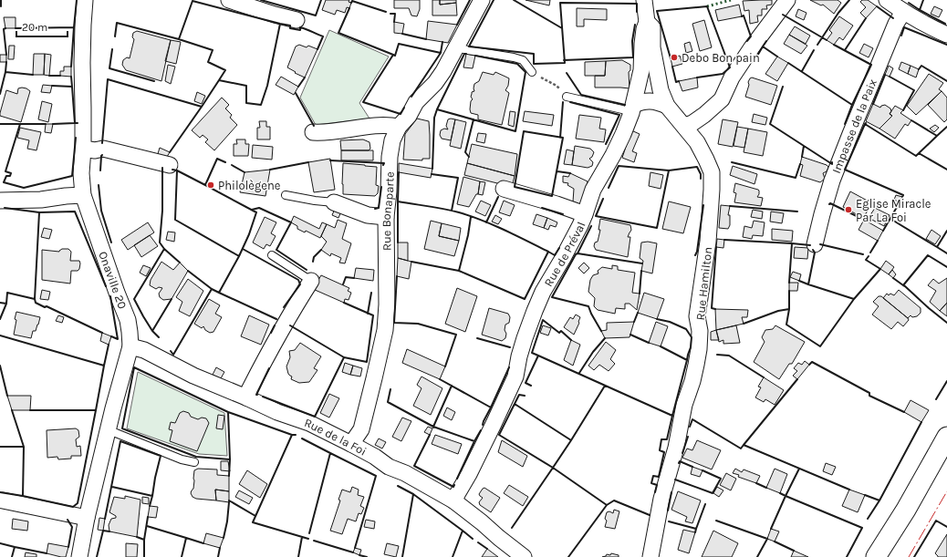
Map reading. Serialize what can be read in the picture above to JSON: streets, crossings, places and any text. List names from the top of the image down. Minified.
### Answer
{"streets":{"street":["Impasse de la Paix","Rue Bonaparte","Rue de Préval","Onaville 20","Rue Hamilton","Rue de la Foi"]},"crossings":[["Rue Bonaparte","Rue de la Foi"],["Rue de Préval","Rue Hamilton"],["Rue de Préval","Rue de la Foi"],["Onaville 20","Rue de la Foi"]],"places":["Debo Bon pain","Philolègene","Eglise Miracle Par La Foi"],"scale_bar":"20 m"}
